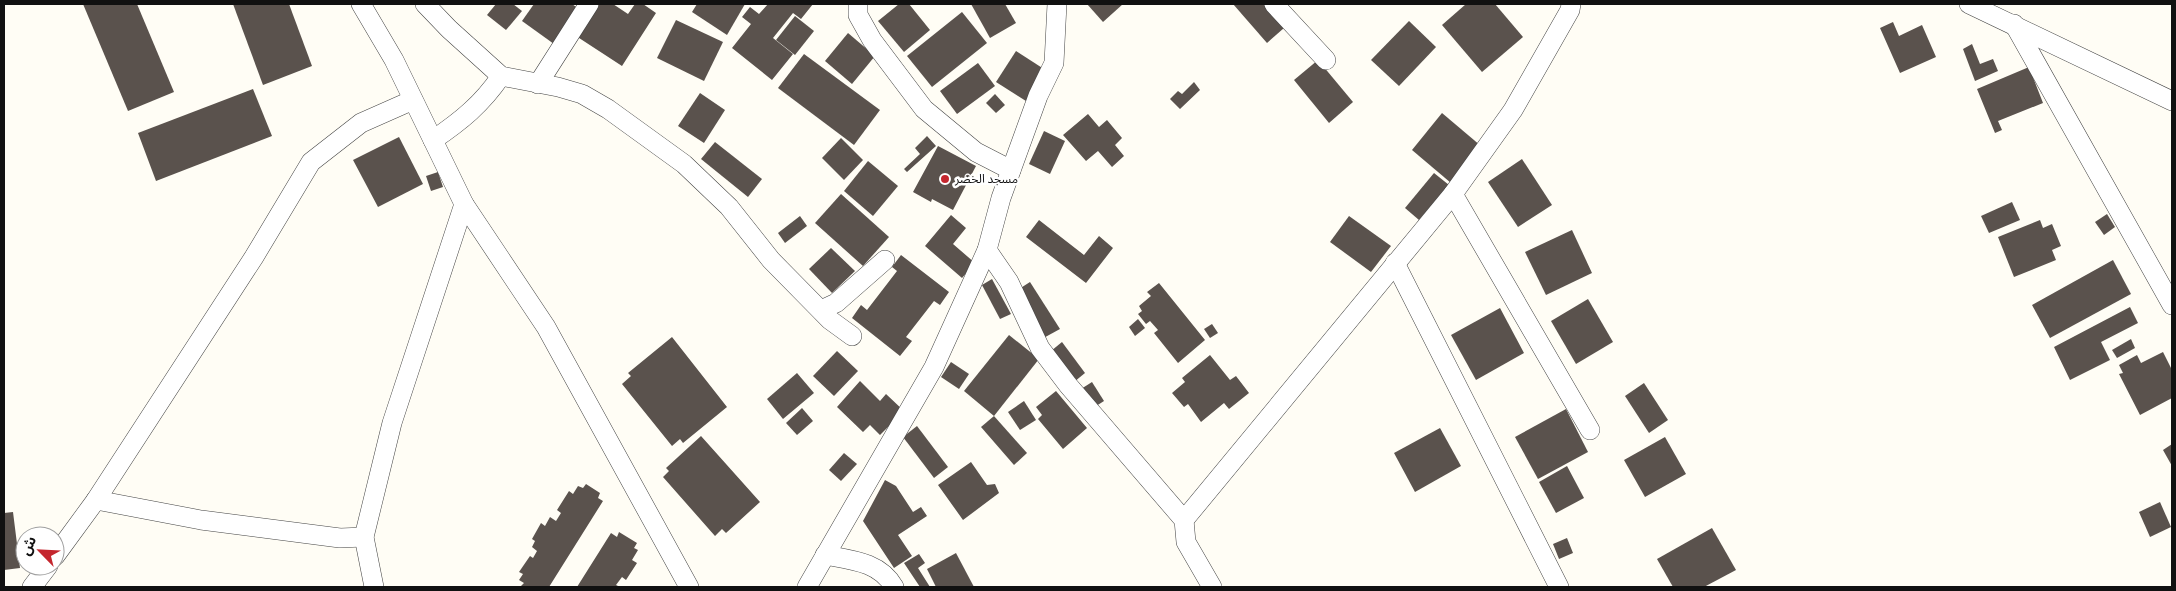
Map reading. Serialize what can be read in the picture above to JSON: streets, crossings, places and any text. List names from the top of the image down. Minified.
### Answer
{"places":["مسجد الخضر"],"north":"top left"}
